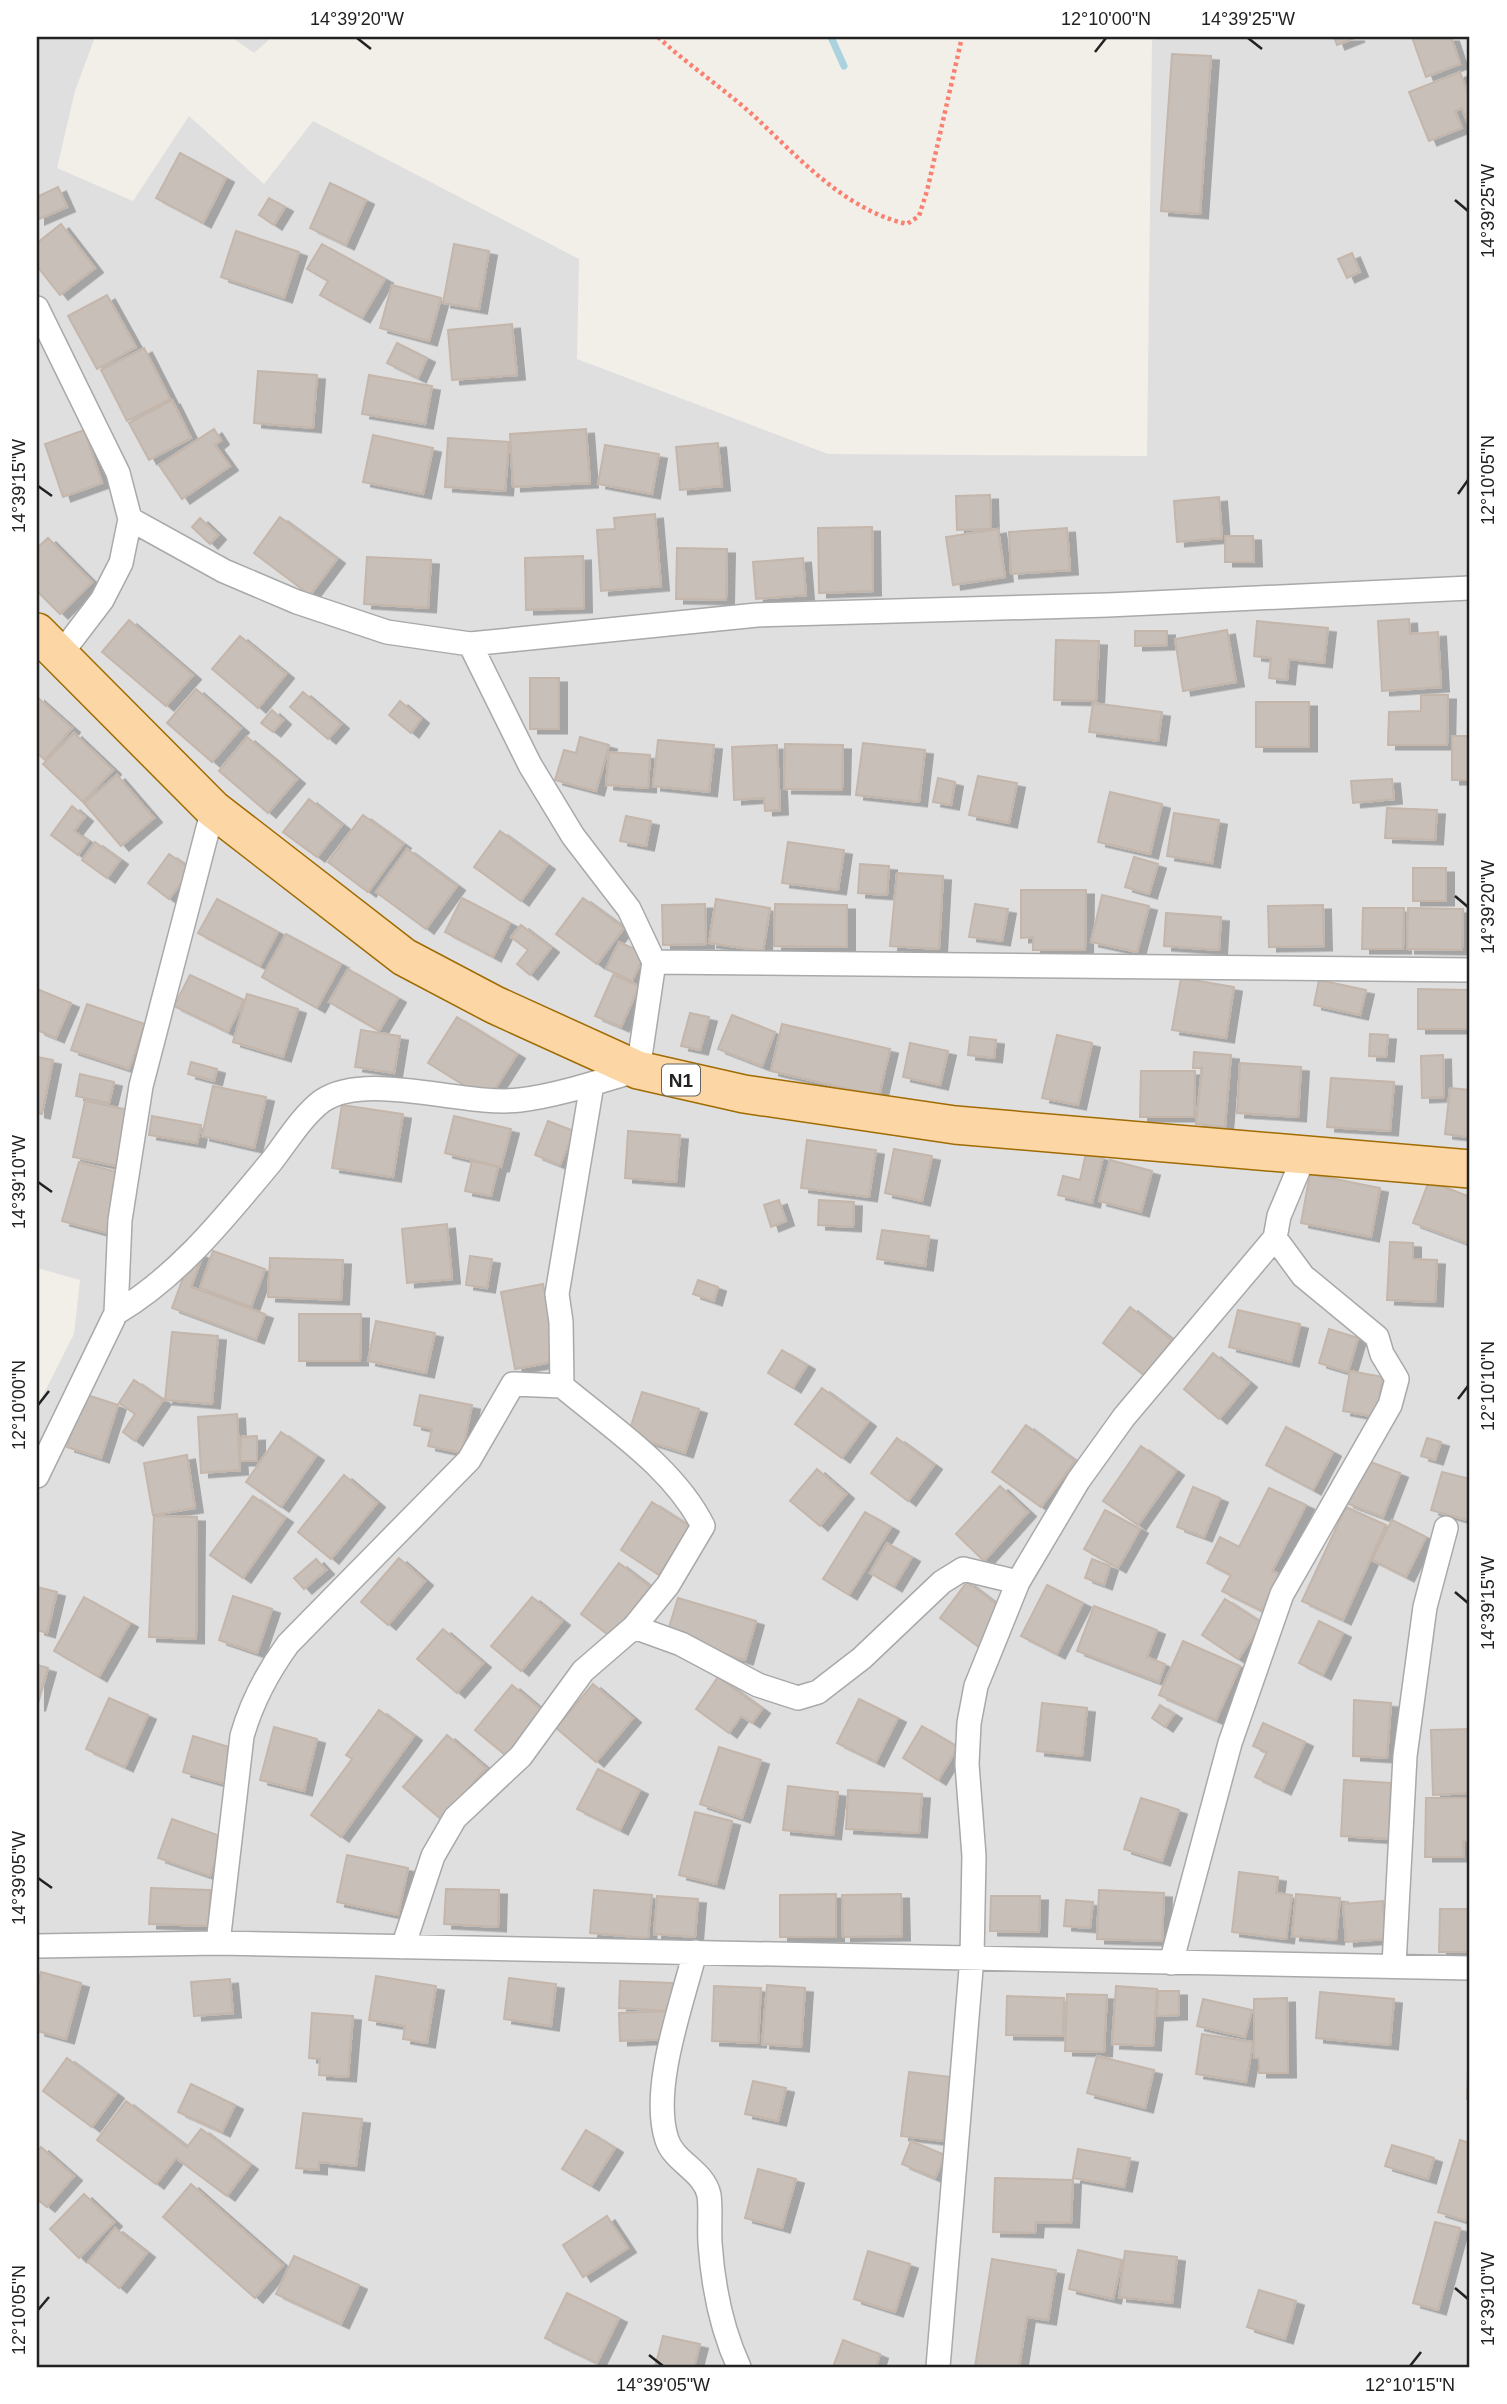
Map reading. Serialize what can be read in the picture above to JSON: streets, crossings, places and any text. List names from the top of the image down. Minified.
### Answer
{"streets":{"main road":["N1"]},"coordinates":["14°39'20\"W","12°10'00\"N","14°39'25\"W","12°10'05\"N","14°39'15\"W","14°39'10\"W","12°10'10\"N","14°39'05\"W","12°10'15\"N"]}
